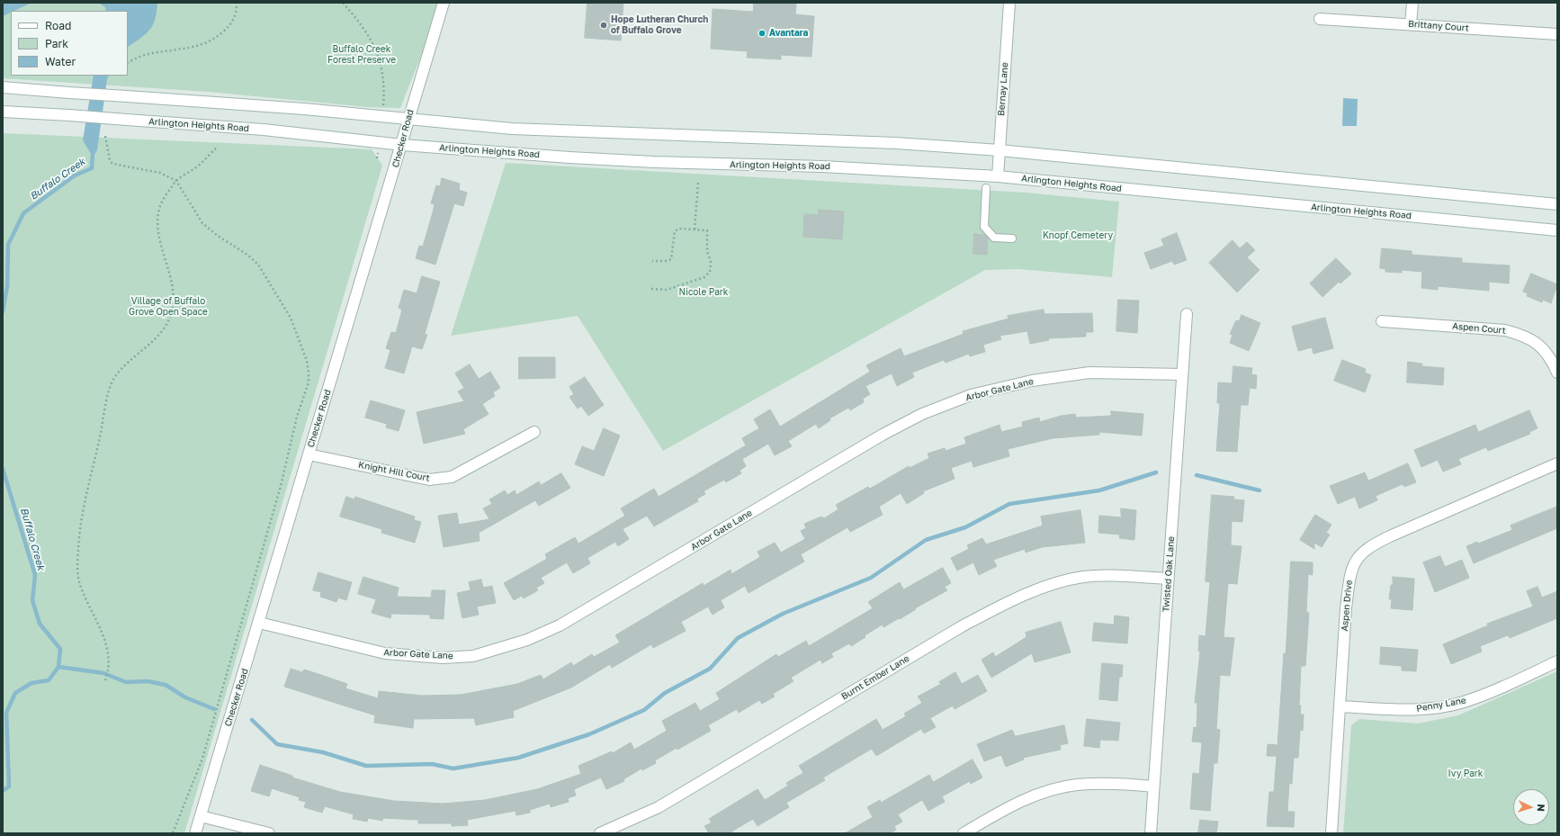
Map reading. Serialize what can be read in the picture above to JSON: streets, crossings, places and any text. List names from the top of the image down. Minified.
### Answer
{"streets":{"street":["Brittany Court","Bernay Lane","Arlington Heights Road","Checker Road","Aspen Court","Arbor Gate Lane","Knight Hill Court","Twisted Oak Lane","Aspen Drive","Burnt Ember Lane","Penny Lane"]},"crossings":[["Bernay Lane","Arlington Heights Road"],["Arlington Heights Road","Checker Road"],["Checker Road","Arbor Gate Lane"],["Checker Road","Knight Hill Court"],["Arbor Gate Lane","Twisted Oak Lane"],["Twisted Oak Lane","Burnt Ember Lane"],["Aspen Drive","Penny Lane"]],"water":["Buffalo Creek"],"parks":["Buffalo Creek Forest Preserve","Knopf Cemetery","Nicole Park","Village of Buffalo Grove Open Space","Ivy Park"],"places":["Hope Lutheran Church of Buffalo Grove","Avantara"],"legend":["Road","Park","Water"],"north":"right"}
